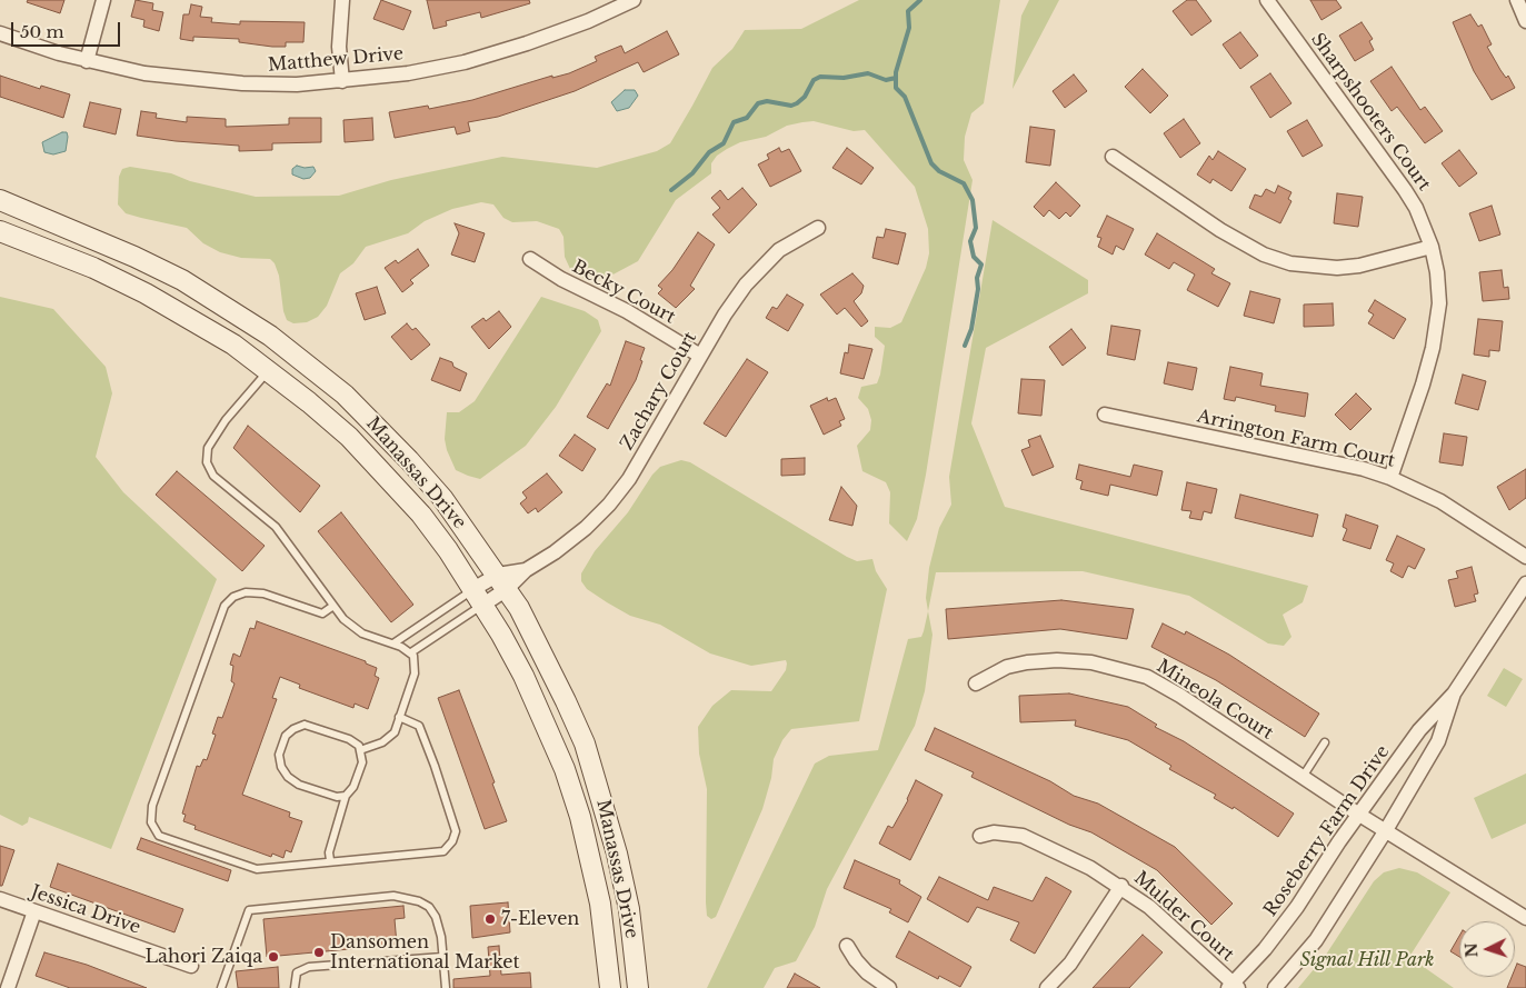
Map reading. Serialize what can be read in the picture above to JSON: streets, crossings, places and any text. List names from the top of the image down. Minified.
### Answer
{"streets":{"street":["Matthew Drive","Sharpshooters Court","Becky Court","Zachary Court","Arrington Farm Court","Manassas Drive","Mineola Court","Roseberry Farm Drive","Jessica Drive","Mulder Court"]},"crossings":[["Sharpshooters Court","Arrington Farm Court"],["Becky Court","Zachary Court"],["Zachary Court","Manassas Drive"],["Mineola Court","Roseberry Farm Drive"],["Roseberry Farm Drive","Mulder Court"]],"parks":["Signal Hill Park"],"places":["7-Eleven","Dansomen International Market","Lahori Zaiqa"],"scale_bar":"50 m","north":"left"}
